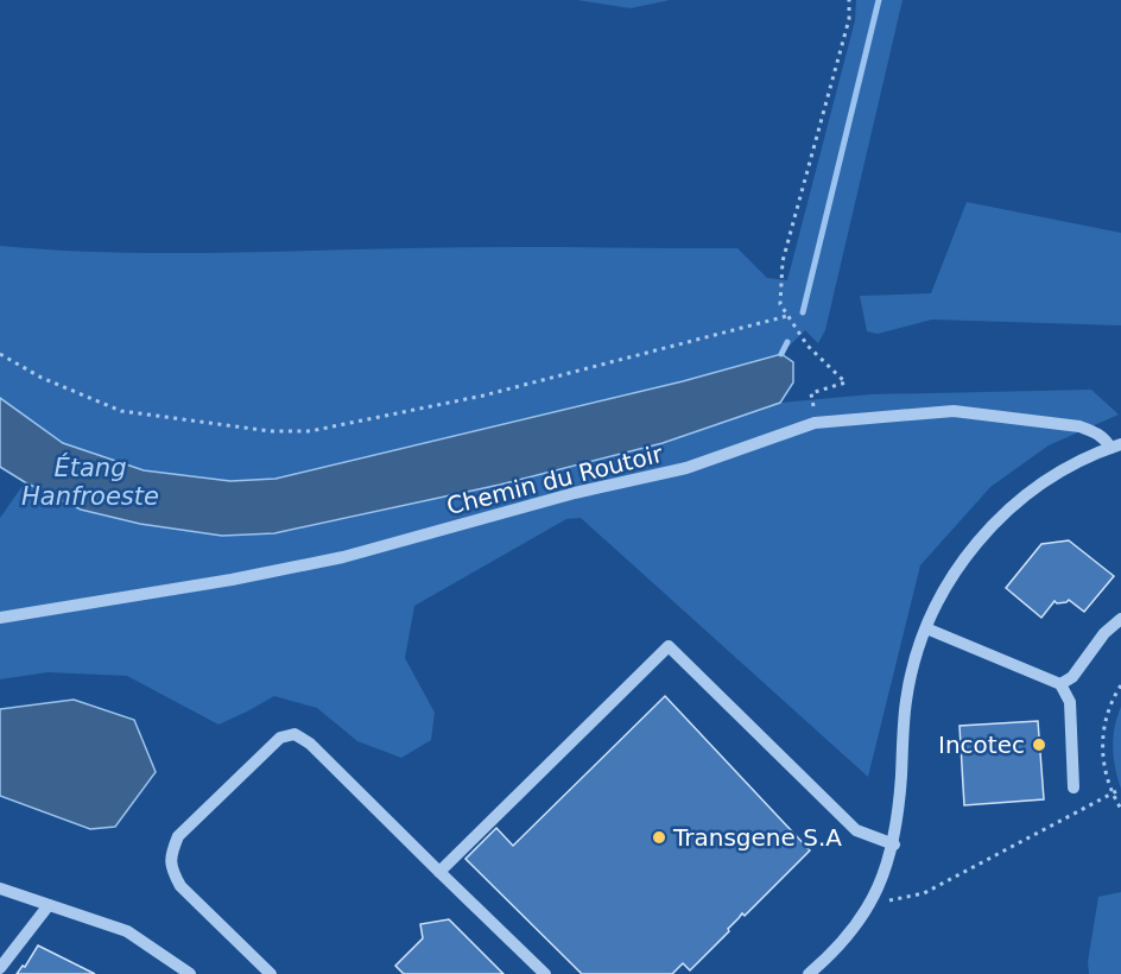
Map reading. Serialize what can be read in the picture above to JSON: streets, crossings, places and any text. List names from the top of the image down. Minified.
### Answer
{"streets":{"street":["Chemin du Routoir"]},"water":["Étang Hanfroeste"],"places":["Incotec","Transgene S.A"]}
